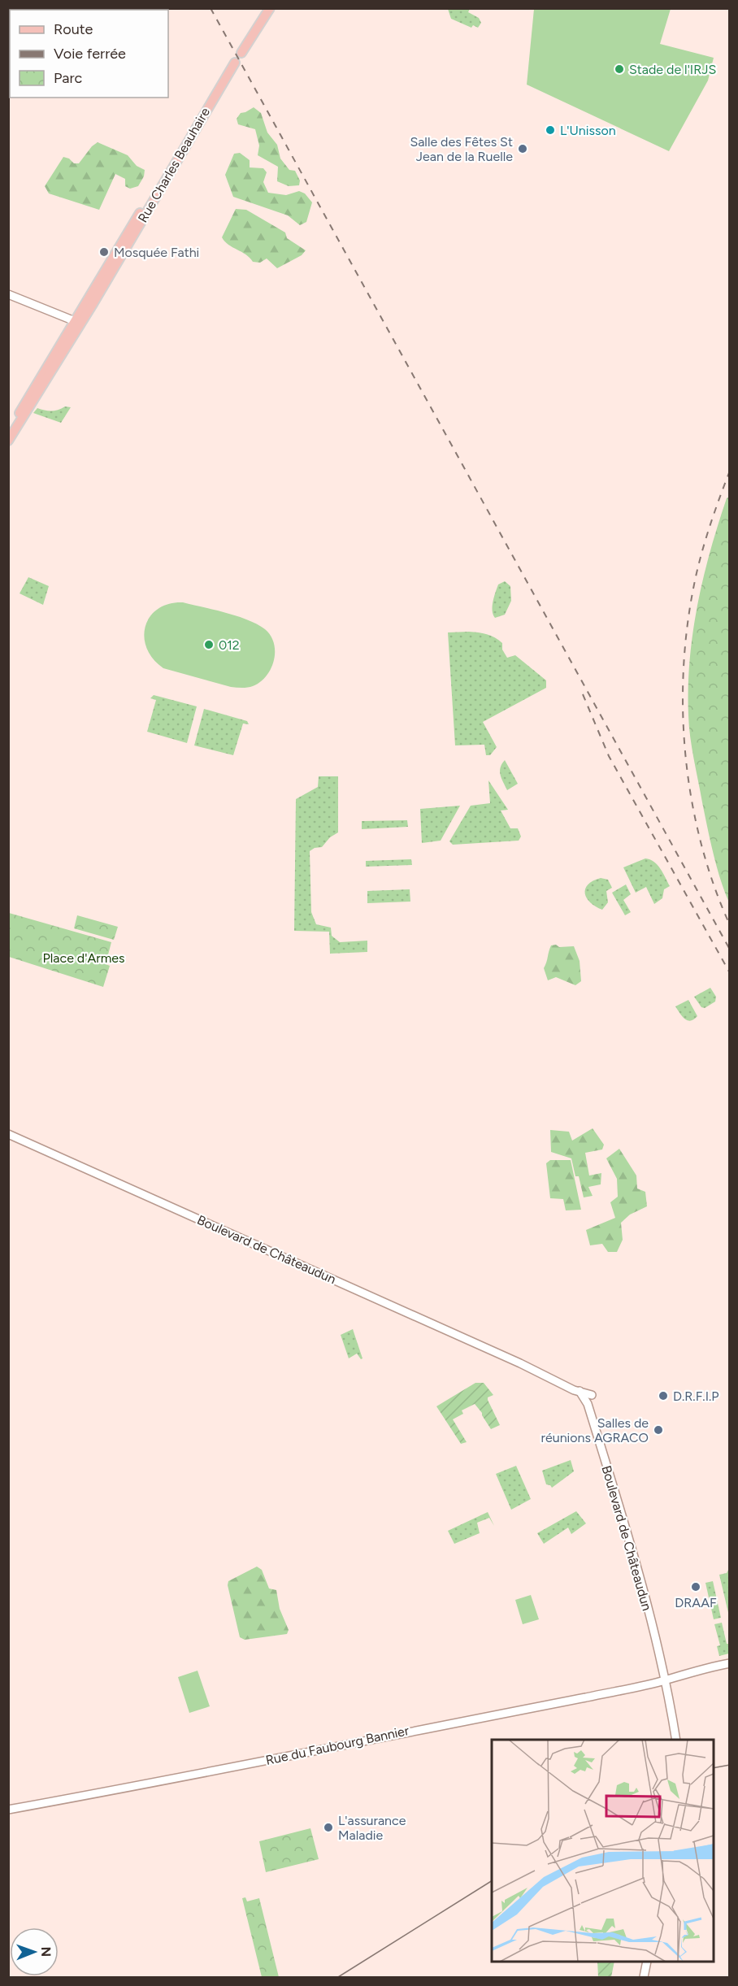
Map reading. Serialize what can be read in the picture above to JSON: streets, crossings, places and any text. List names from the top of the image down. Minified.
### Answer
{"streets":{"main road":["Rue Charles Beauhaire","Boulevard de Châteaudun","Rue du Faubourg Bannier"]},"crossings":[["Boulevard de Châteaudun","Rue du Faubourg Bannier"]],"parks":["Place d'Armes"],"places":["Stade de l'IRJS","L'Unisson","Salle des Fêtes St Jean de la Ruelle","Mosquée Fathi","012","D.R.F.I.P","Salles de réunions AGRACO","DRAAF","L'assurance Maladie"],"legend":["Route","Voie ferrée","Parc"],"north":"right"}
